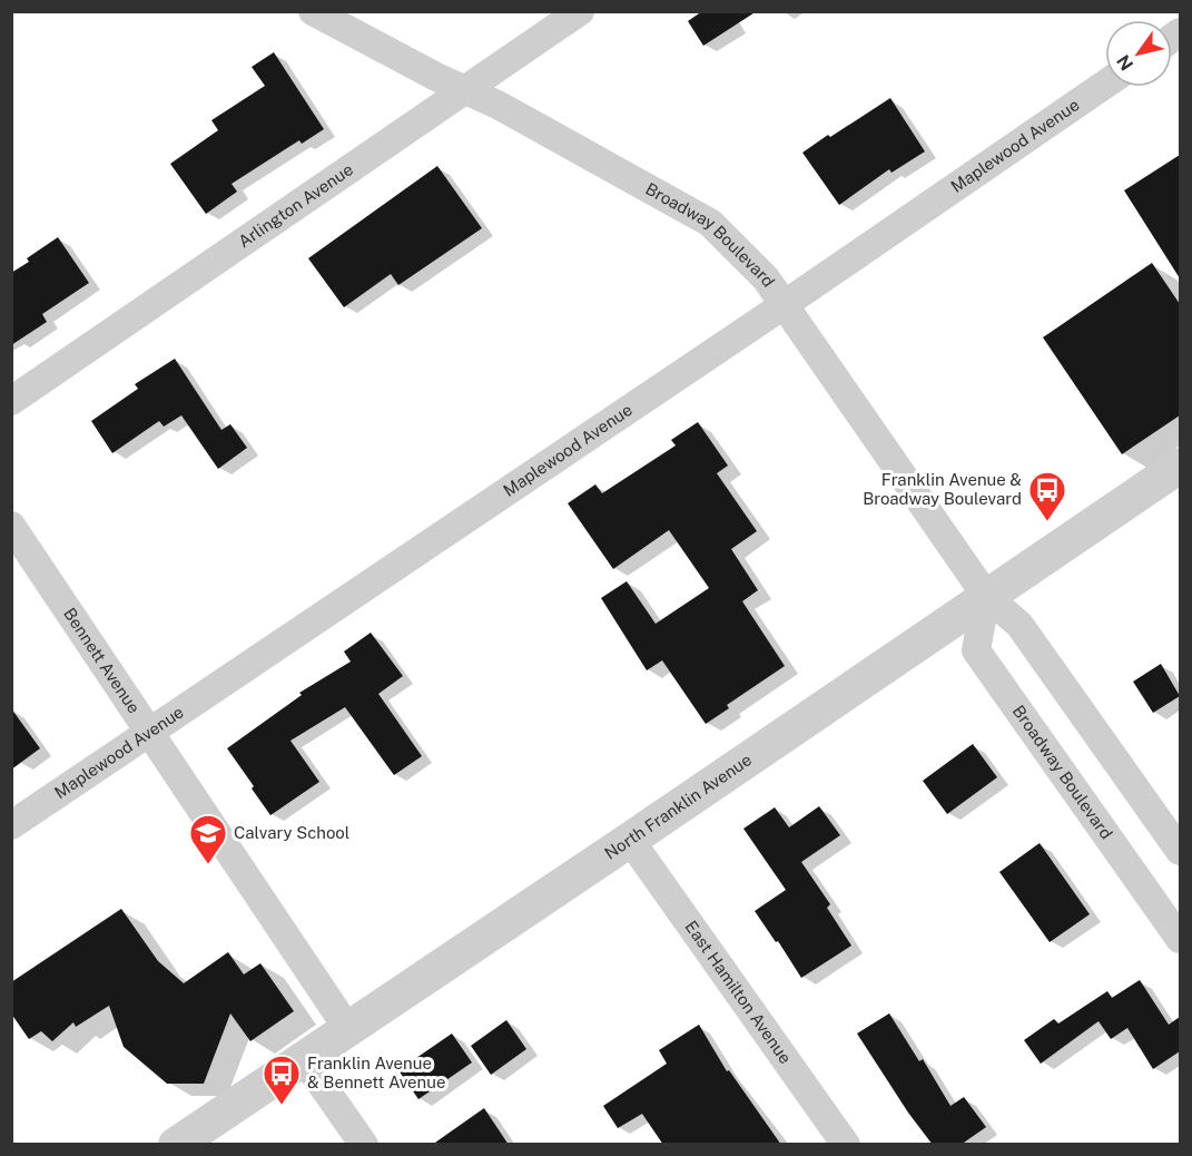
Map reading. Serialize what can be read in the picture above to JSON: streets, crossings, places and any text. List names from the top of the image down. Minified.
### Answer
{"streets":{"street":["Maplewood Avenue","Arlington Avenue","Broadway Boulevard","Bennett Avenue","North Franklin Avenue","East Hamilton Avenue"]},"crossings":[["Maplewood Avenue","Broadway Boulevard"],["Maplewood Avenue","Bennett Avenue"],["Arlington Avenue","Broadway Boulevard"],["Broadway Boulevard","North Franklin Avenue"],["Bennett Avenue","North Franklin Avenue"],["North Franklin Avenue","East Hamilton Avenue"]],"places":{"bus stop":["Franklin Avenue & Broadway Boulevard","Franklin Avenue & Bennett Avenue"],"school or university":["Calvary School"]},"north":"bottom left"}
